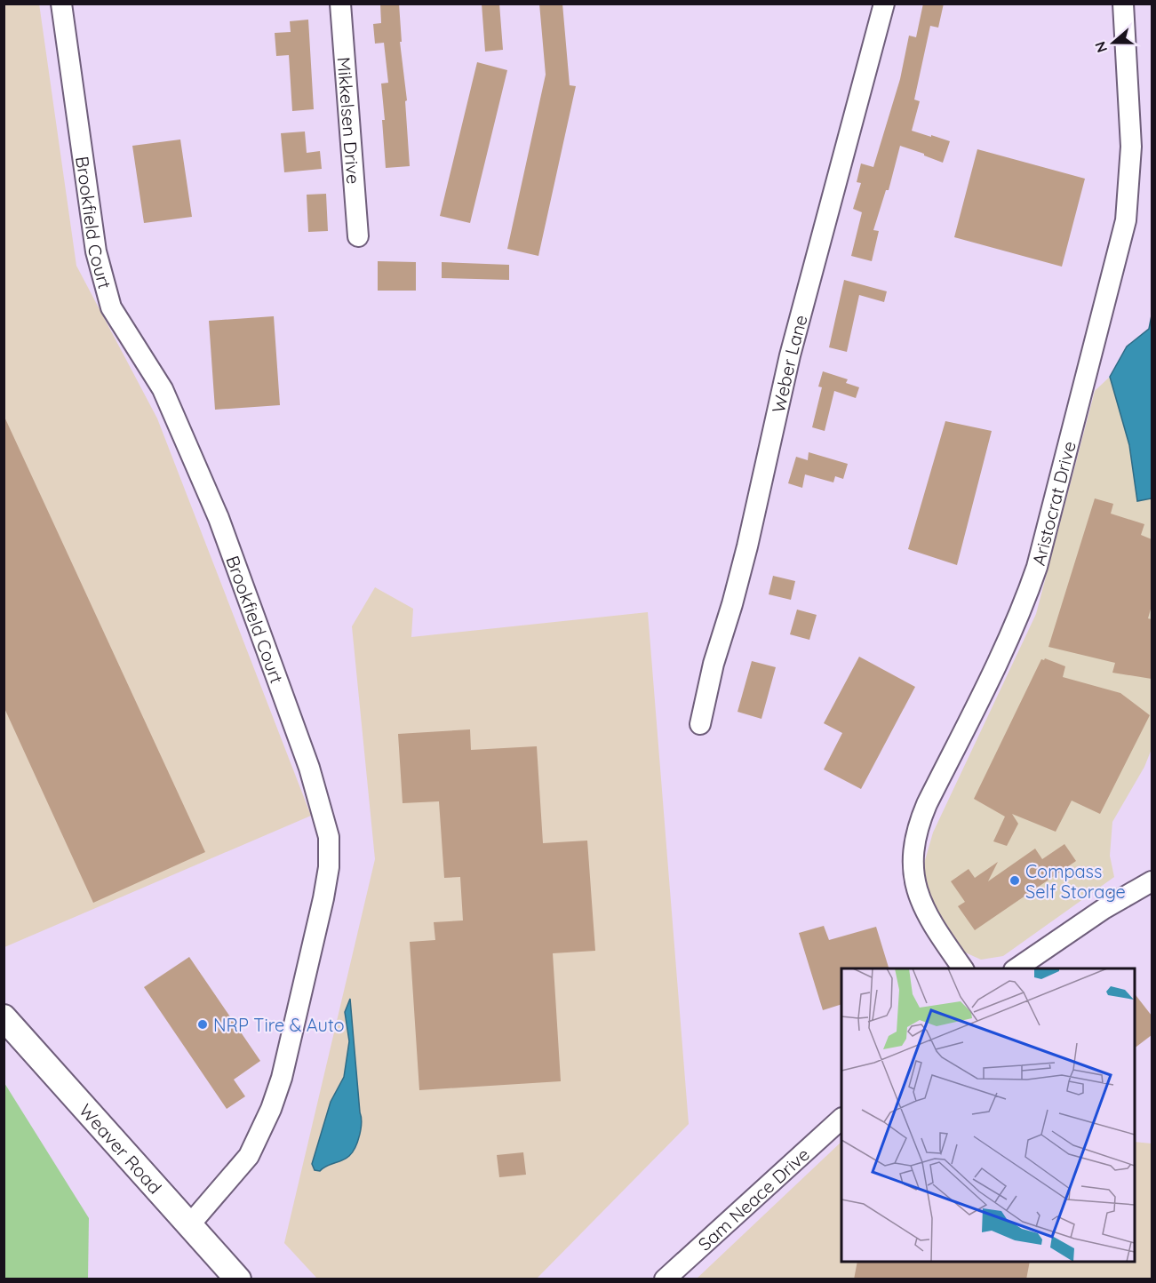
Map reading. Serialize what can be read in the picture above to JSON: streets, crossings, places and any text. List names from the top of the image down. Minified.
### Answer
{"streets":{"main road":["Weaver Road"],"street":["Mikkelsen Drive","Brookfield Court","Weber Lane","Aristocrat Drive","Sam Neace Drive"]},"crossings":[["Brookfield Court","Weaver Road"]],"places":["Compass Self Storage","NRP Tire & Auto"],"north":"left"}
